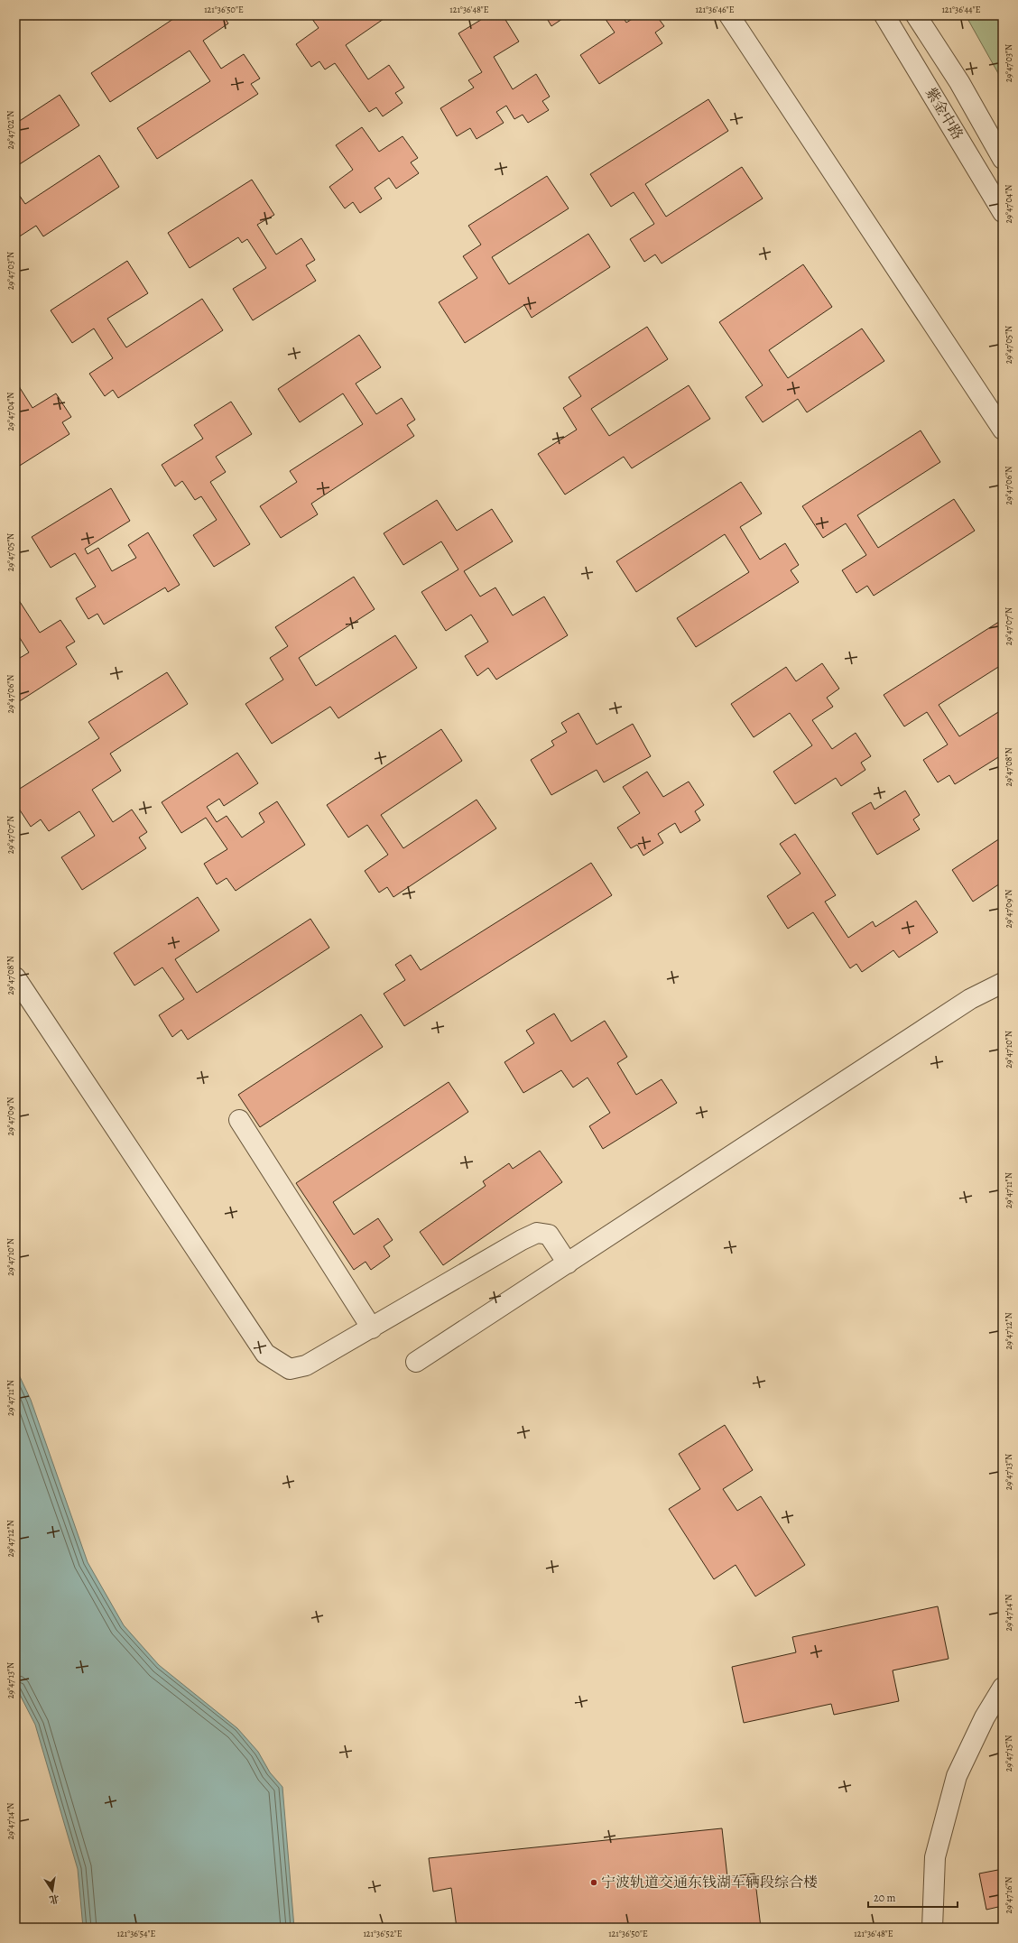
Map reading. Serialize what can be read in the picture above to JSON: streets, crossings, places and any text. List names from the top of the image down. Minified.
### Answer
{"streets":{"street":["紫金中路"]},"places":["宁波轨道交通东钱湖车辆段综合楼"],"scale_bar":"20 m","north":"bottom","coordinates":["121°36'50\"E","121°36'48\"E","121°36'46\"E","121°36'44\"E","29°47'03\"N","29°47'02\"N","29°47'04\"N","29°47'05\"N","29°47'06\"N","29°47'07\"N","29°47'08\"N","29°47'09\"N","29°47'10\"N","29°47'11\"N","29°47'12\"N","29°47'13\"N","29°47'14\"N","29°47'15\"N","29°47'16\"N","121°36'54\"E","121°36'52\"E"]}
